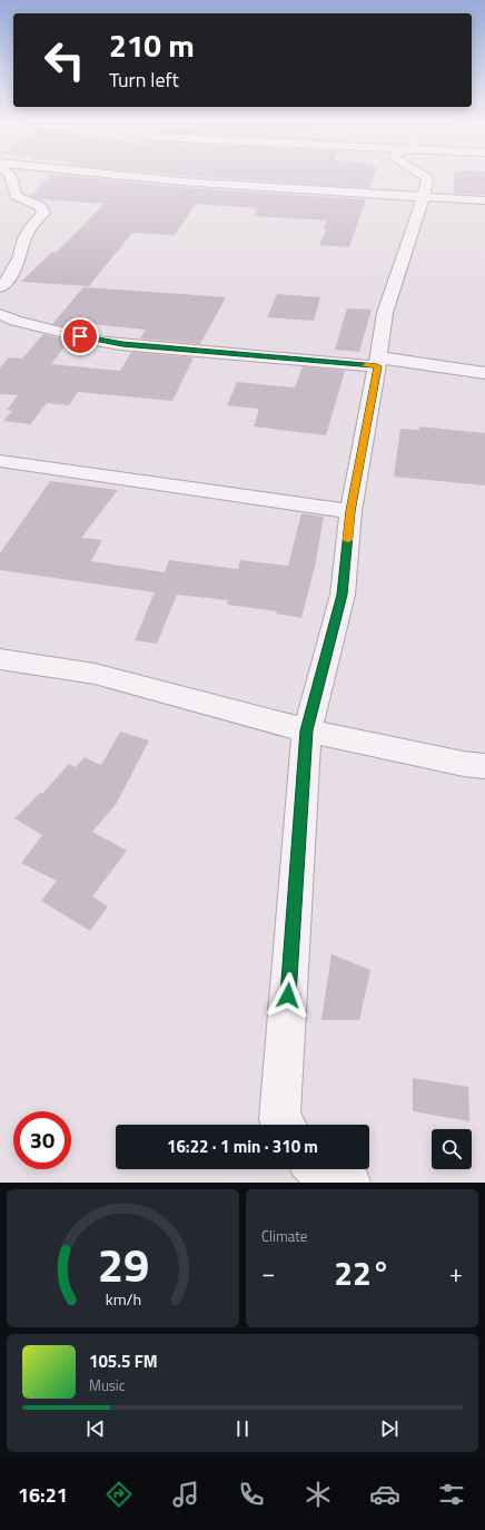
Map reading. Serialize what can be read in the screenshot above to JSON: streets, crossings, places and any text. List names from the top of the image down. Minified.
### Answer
{"page":{"turn":["210 m","Turn left"],"limit":"30","trip":"16:22 · 1 min · 310 m","tile":"Climate","heat":["−","22°","+"],"song":["105.5 FM","Music"],"tabs":"16:21","gauge":["29","km/h"]}}
